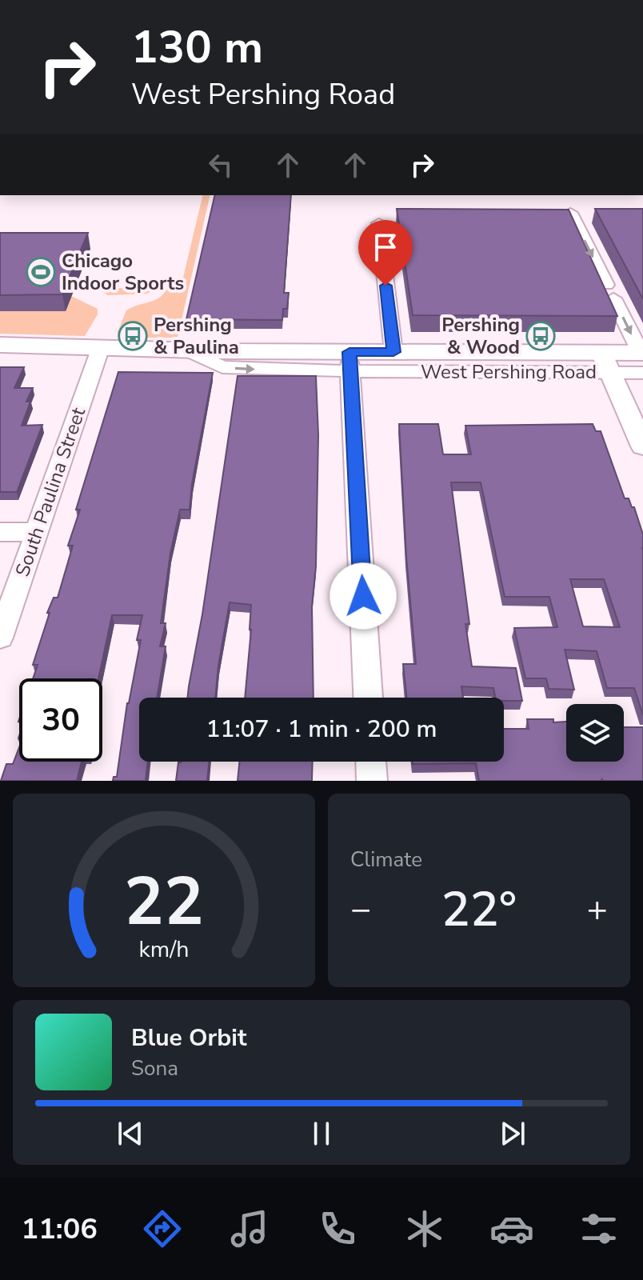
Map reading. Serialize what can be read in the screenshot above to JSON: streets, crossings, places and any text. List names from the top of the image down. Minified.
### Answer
{"streets":{"main road":["West Pershing Road"],"street":["South Paulina Street"]},"crossings":[["West Pershing Road","South Paulina Street"]],"places":{"sports":["Chicago Indoor Sports"],"bus stop":["Pershing & Paulina","Pershing & Wood"]},"page":{"turn":["130 m","West Pershing Road"],"limit":"30","trip":"11:07 · 1 min · 200 m","tile":"Climate","heat":["−","22°","+"],"song":["Blue Orbit","Sona"],"tabs":"11:06","gauge":["22","km/h"]}}
